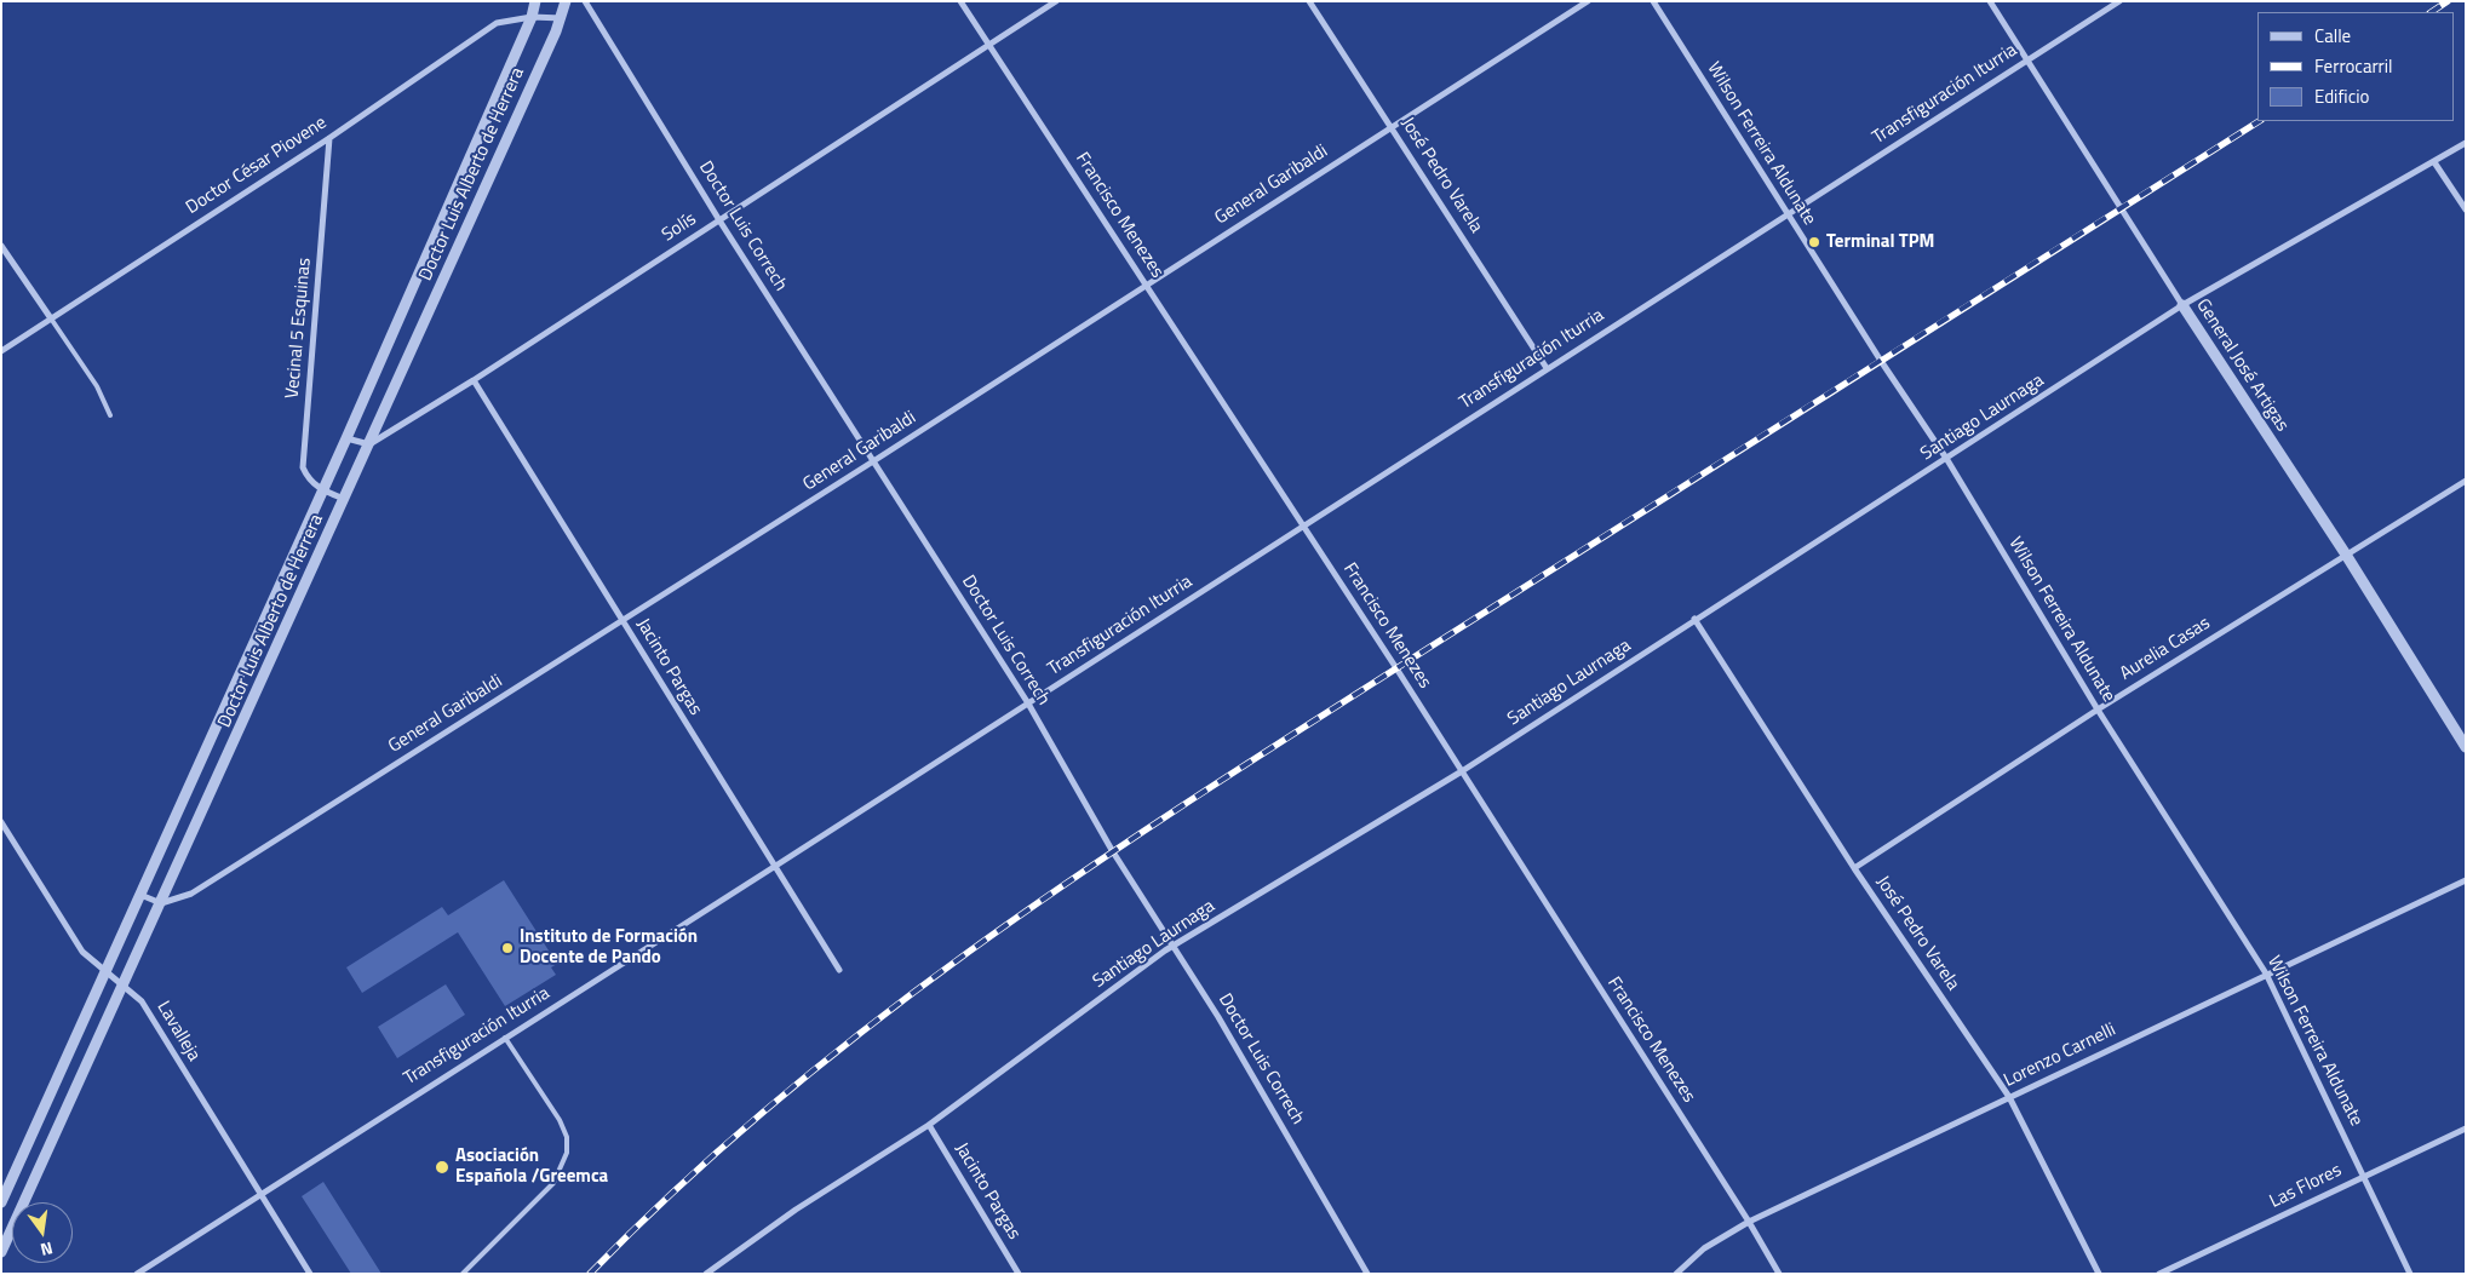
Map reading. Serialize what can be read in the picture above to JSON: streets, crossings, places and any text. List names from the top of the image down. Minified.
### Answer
{"streets":{"street":["Transfiguración Iturria","Wilson Ferreira Aldunate","Doctor César Piovene","Doctor Luis Alberto de Herrera","José Pedro Varela","General Garibaldi","Francisco Menezes","Doctor Luis Correch","Solís","Vecinal 5 Esquinas","General José Artigas","Santiago Laurnaga","Aurelia Casas","Jacinto Pargas","Lavalleja","Lorenzo Carnelli","Las Flores"]},"crossings":[["Transfiguración Iturria","Wilson Ferreira Aldunate"],["Transfiguración Iturria","José Pedro Varela"],["Transfiguración Iturria","Francisco Menezes"],["Transfiguración Iturria","Doctor Luis Correch"],["Transfiguración Iturria","General José Artigas"],["Transfiguración Iturria","Jacinto Pargas"],["Transfiguración Iturria","Lavalleja"],["Wilson Ferreira Aldunate","Santiago Laurnaga"],["Wilson Ferreira Aldunate","Aurelia Casas"],["Wilson Ferreira Aldunate","Lorenzo Carnelli"],["Wilson Ferreira Aldunate","Las Flores"],["Doctor César Piovene","Doctor Luis Alberto de Herrera"],["Doctor César Piovene","Vecinal 5 Esquinas"],["Doctor Luis Alberto de Herrera","General Garibaldi"],["Doctor Luis Alberto de Herrera","Solís"],["Doctor Luis Alberto de Herrera","Vecinal 5 Esquinas"],["Doctor Luis Alberto de Herrera","Lavalleja"],["José Pedro Varela","General Garibaldi"],["José Pedro Varela","Santiago Laurnaga"],["José Pedro Varela","Aurelia Casas"],["José Pedro Varela","Lorenzo Carnelli"],["General Garibaldi","Francisco Menezes"],["General Garibaldi","Doctor Luis Correch"],["General Garibaldi","Jacinto Pargas"],["Francisco Menezes","Solís"],["Francisco Menezes","Santiago Laurnaga"],["Francisco Menezes","Lorenzo Carnelli"],["Doctor Luis Correch","Solís"],["Doctor Luis Correch","Santiago Laurnaga"],["Solís","Jacinto Pargas"],["General José Artigas","Santiago Laurnaga"],["General José Artigas","Aurelia Casas"],["Santiago Laurnaga","Jacinto Pargas"]],"places":["Terminal TPM","Instituto de Formación Docente de Pando","Asociación Española /Greemca"],"legend":["Calle","Ferrocarril","Edificio"],"north":"bottom"}
